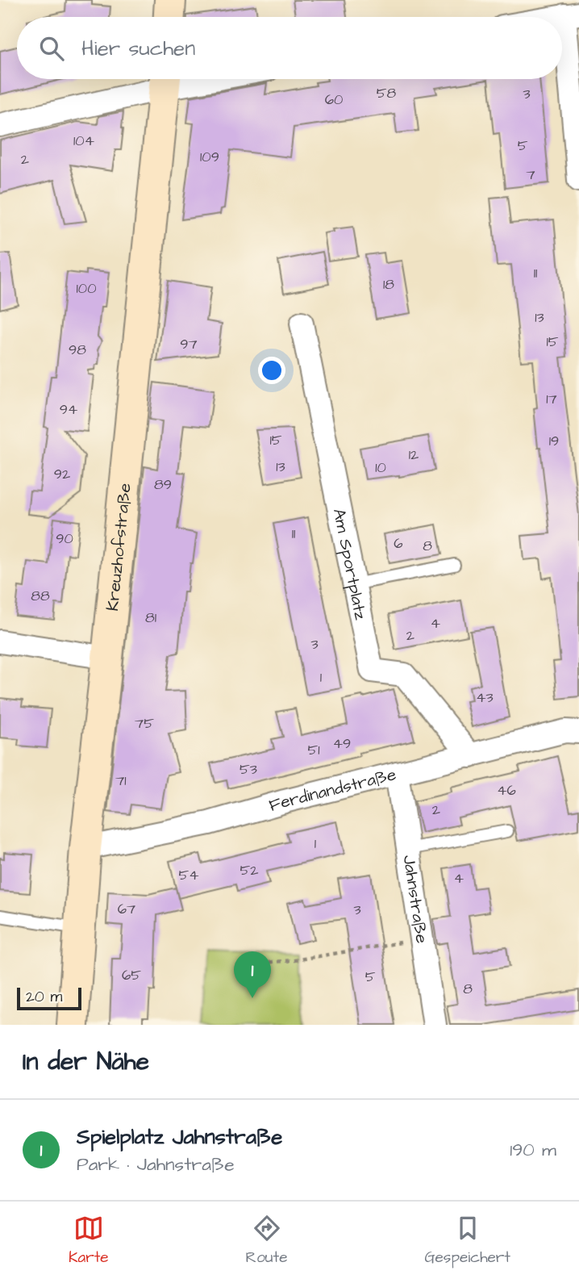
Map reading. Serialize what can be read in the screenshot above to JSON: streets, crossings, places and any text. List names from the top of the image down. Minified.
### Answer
{"streets":{"street":["Kreuzhofstraße","Am Sportplatz","Ferdinandstraße","Jahnstraße"]},"crossings":[["Kreuzhofstraße","Ferdinandstraße"],["Am Sportplatz","Ferdinandstraße"],["Ferdinandstraße","Jahnstraße"]],"house_numbers":["58","3","60","104","5","109","2","7","11","18","100","13","15","97","98","17","94","15","19","12","13","10","92","89","11","90","6","8","88","81","4","2","3","1","43","75","49","51","53","71","46","2","1","52","54","4","67","3","65","5","8"],"scale_bar":"20 m","page":{"search":"Hier suchen","pins":"1","scale":"20 m","heading":"In der Nähe","list":[{"mark":"1","name":"Spielplatz Jahnstraße","note":"Park · Jahnstraße","value":"190 m"}],"nav":["Karte","Route","Gespeichert"]}}
